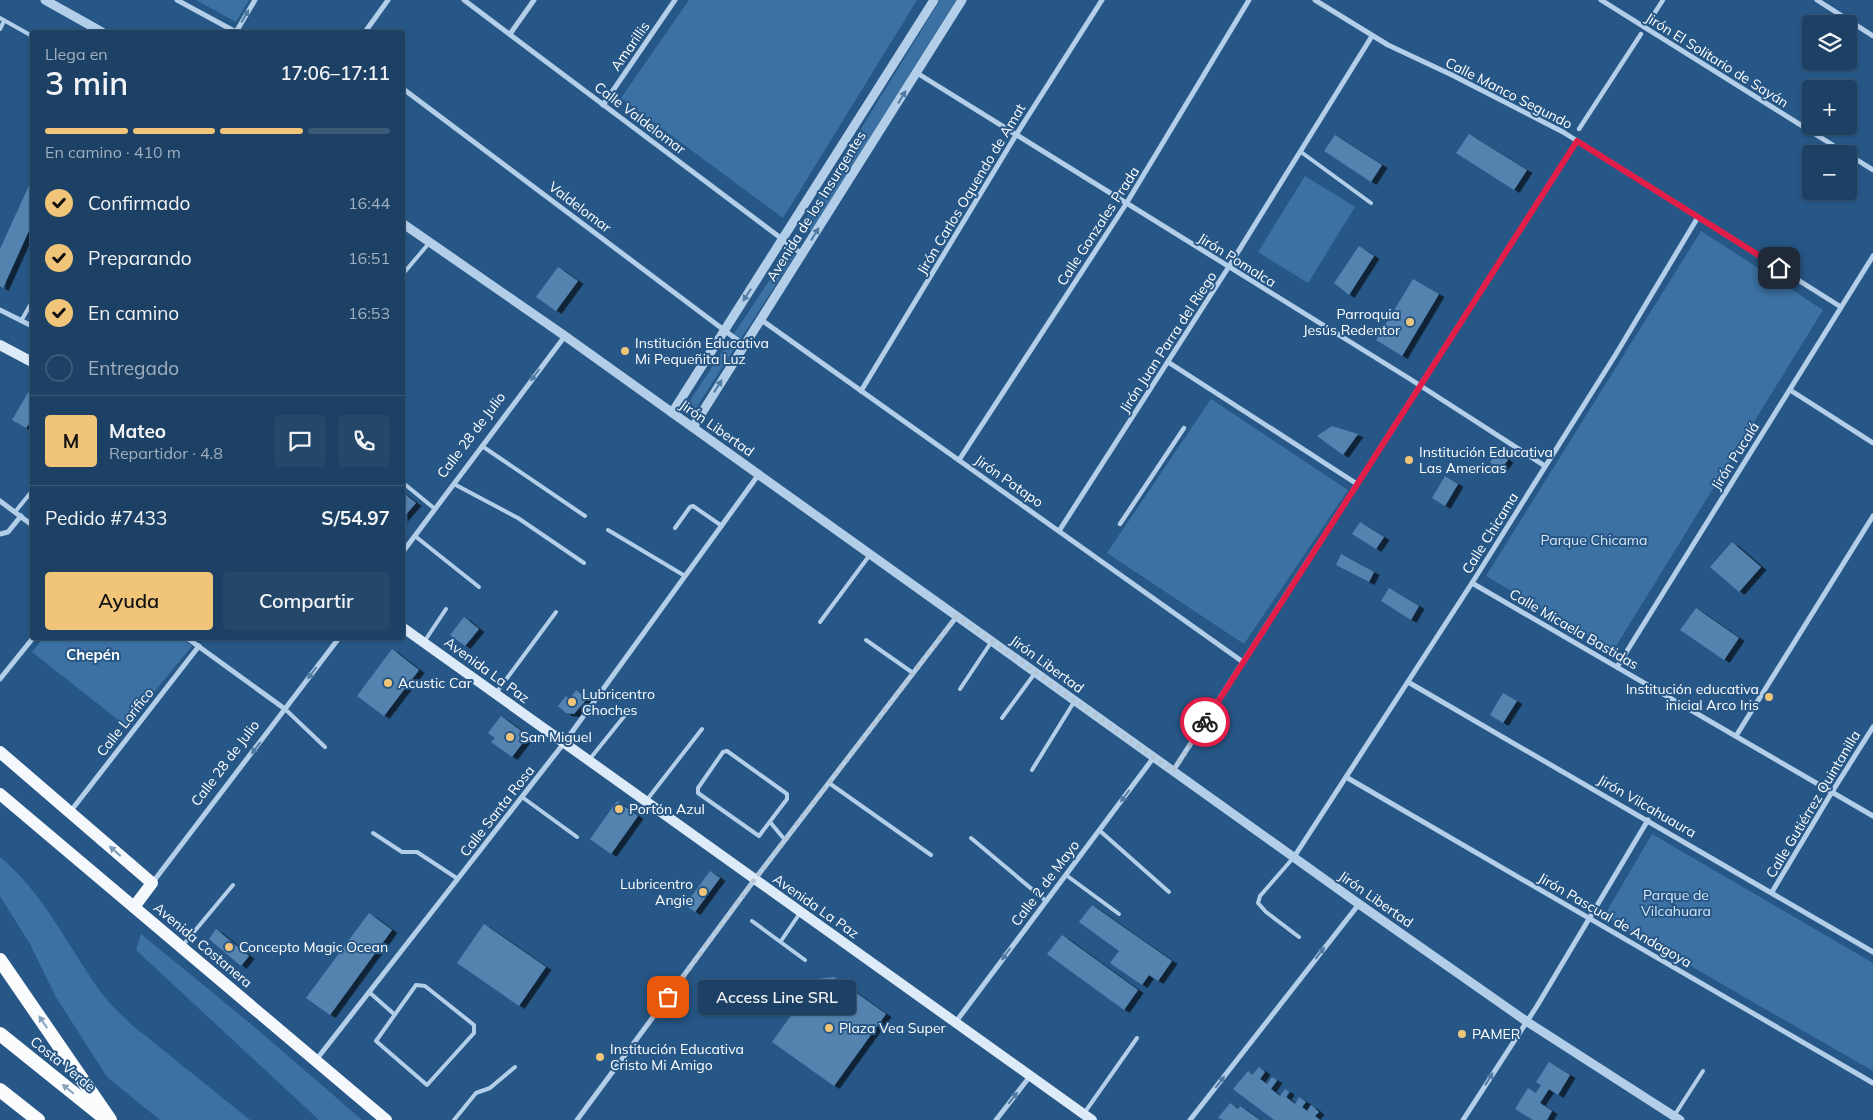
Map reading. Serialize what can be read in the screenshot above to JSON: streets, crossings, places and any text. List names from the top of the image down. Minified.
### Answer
{"streets":{"highway":["Costa Verde"],"main road":["Calle 28 de Julio","Avenida La Paz","Avenida Costanera"],"street":["Amarillis","Jirón El Solitario de Sayán","Calle Manco Segundo","Calle Valdelomar","Jirón Carlos Oquendo de Amat","Avenida de los Insurgentes","Valdelomar","Calle Gonzales Prada","Jirón Pomalca","Jirón Juan Parra del Riego","Jirón Libertad","Jirón Pucalá","Jirón Patapo","Calle Chicama","Calle Micaela Bastidas","Calle Lorifico","Calle Gutiérrez Quintanilla","Jirón Vilcahuaura","Calle Santa Rosa","Calle 2 de Mayo","Jirón Pascual de Andagoya"]},"crossings":[["Amarillis","Calle Valdelomar"],["Calle Manco Segundo","Jirón Juan Parra del Riego"],["Calle Manco Segundo","Jirón Pucalá"],["Calle Manco Segundo","Calle Chicama"],["Calle Valdelomar","Avenida de los Insurgentes"],["Jirón Carlos Oquendo de Amat","Jirón Pomalca"],["Jirón Carlos Oquendo de Amat","Jirón Patapo"],["Avenida de los Insurgentes","Valdelomar"],["Avenida de los Insurgentes","Jirón Pomalca"],["Avenida de los Insurgentes","Jirón Libertad"],["Avenida de los Insurgentes","Jirón Patapo"],["Calle Gonzales Prada","Jirón Pomalca"],["Calle Gonzales Prada","Jirón Patapo"],["Jirón Pomalca","Jirón Juan Parra del Riego"],["Jirón Pomalca","Calle Chicama"],["Jirón Juan Parra del Riego","Jirón Patapo"],["Jirón Libertad","Calle 28 de Julio"],["Jirón Libertad","Calle Chicama"],["Jirón Libertad","Calle Santa Rosa"],["Jirón Libertad","Calle 2 de Mayo"],["Calle 28 de Julio","Avenida Costanera"],["Jirón Pucalá","Calle Micaela Bastidas"],["Calle Chicama","Calle Micaela Bastidas"],["Calle Chicama","Jirón Vilcahuaura"],["Calle Chicama","Jirón Pascual de Andagoya"],["Calle Micaela Bastidas","Calle Gutiérrez Quintanilla"],["Avenida La Paz","Calle Santa Rosa"],["Avenida La Paz","Calle 2 de Mayo"],["Calle Lorifico","Avenida Costanera"],["Calle Gutiérrez Quintanilla","Jirón Vilcahuaura"],["Calle Santa Rosa","Avenida Costanera"]],"one_way":["Calle 28 de Julio","Calle 2 de Mayo"],"districts":["Chepén"],"parks":["Parque Chicama","Parque de Vilcahuara"],"places":["Parroquia Jesús Redentor","Institución Educativa Mi Pequeñita Luz","Institución Educativa Las Americas","Acustic Car","Institución educativa inicial Arco Iris","Lubricentro Choches","San Miguel","Portón Azul","Lubricentro Angie","Concepto Magic Ocean","Access Line SRL","Plaza Vea Super","PAMER","Institución Educativa Cristo Mi Amigo"],"page":{"map_buttons":["+","−"],"heading":["3 min","Llega en","17:06–17:11"],"panel":["Mateo","Repartidor · 4.8","Pedido #7433","S/54.97"],"bar":"En camino · 410 m","list":[["Confirmado","16:44"],["Preparando","16:51"],["En camino","16:53"],"Entregado"],"round":"M","buttons":["Ayuda","Compartir"],"bubble":"Access Line SRL"}}
